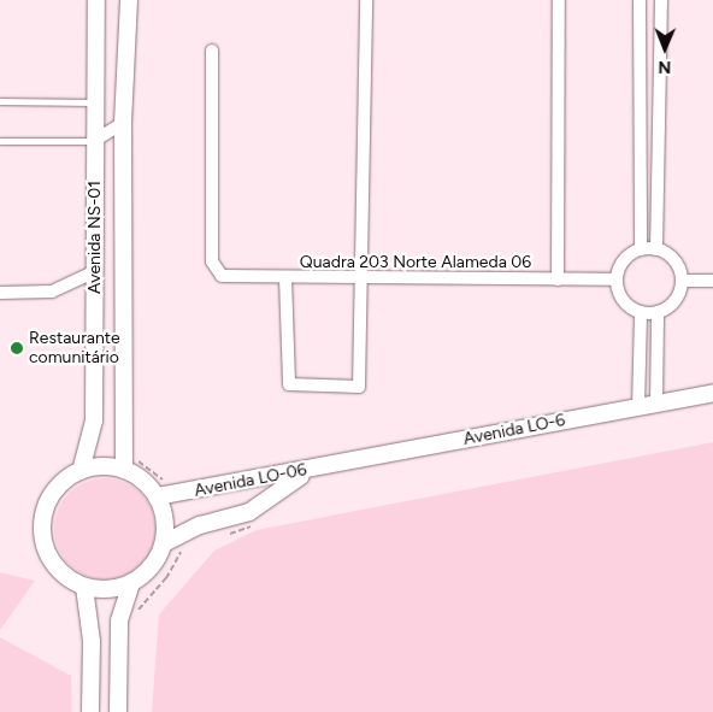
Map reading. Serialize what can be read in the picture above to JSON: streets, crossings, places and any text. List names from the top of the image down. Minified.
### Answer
{"streets":{"street":["Avenida NS-01","Quadra 203 Norte Alameda 06","Avenida LO-6","Avenida LO-06"]},"crossings":[["Avenida NS-01","Avenida LO-06"],["Avenida LO-6","Avenida LO-06"]],"places":["Restaurante comunitário"],"north":"bottom"}
